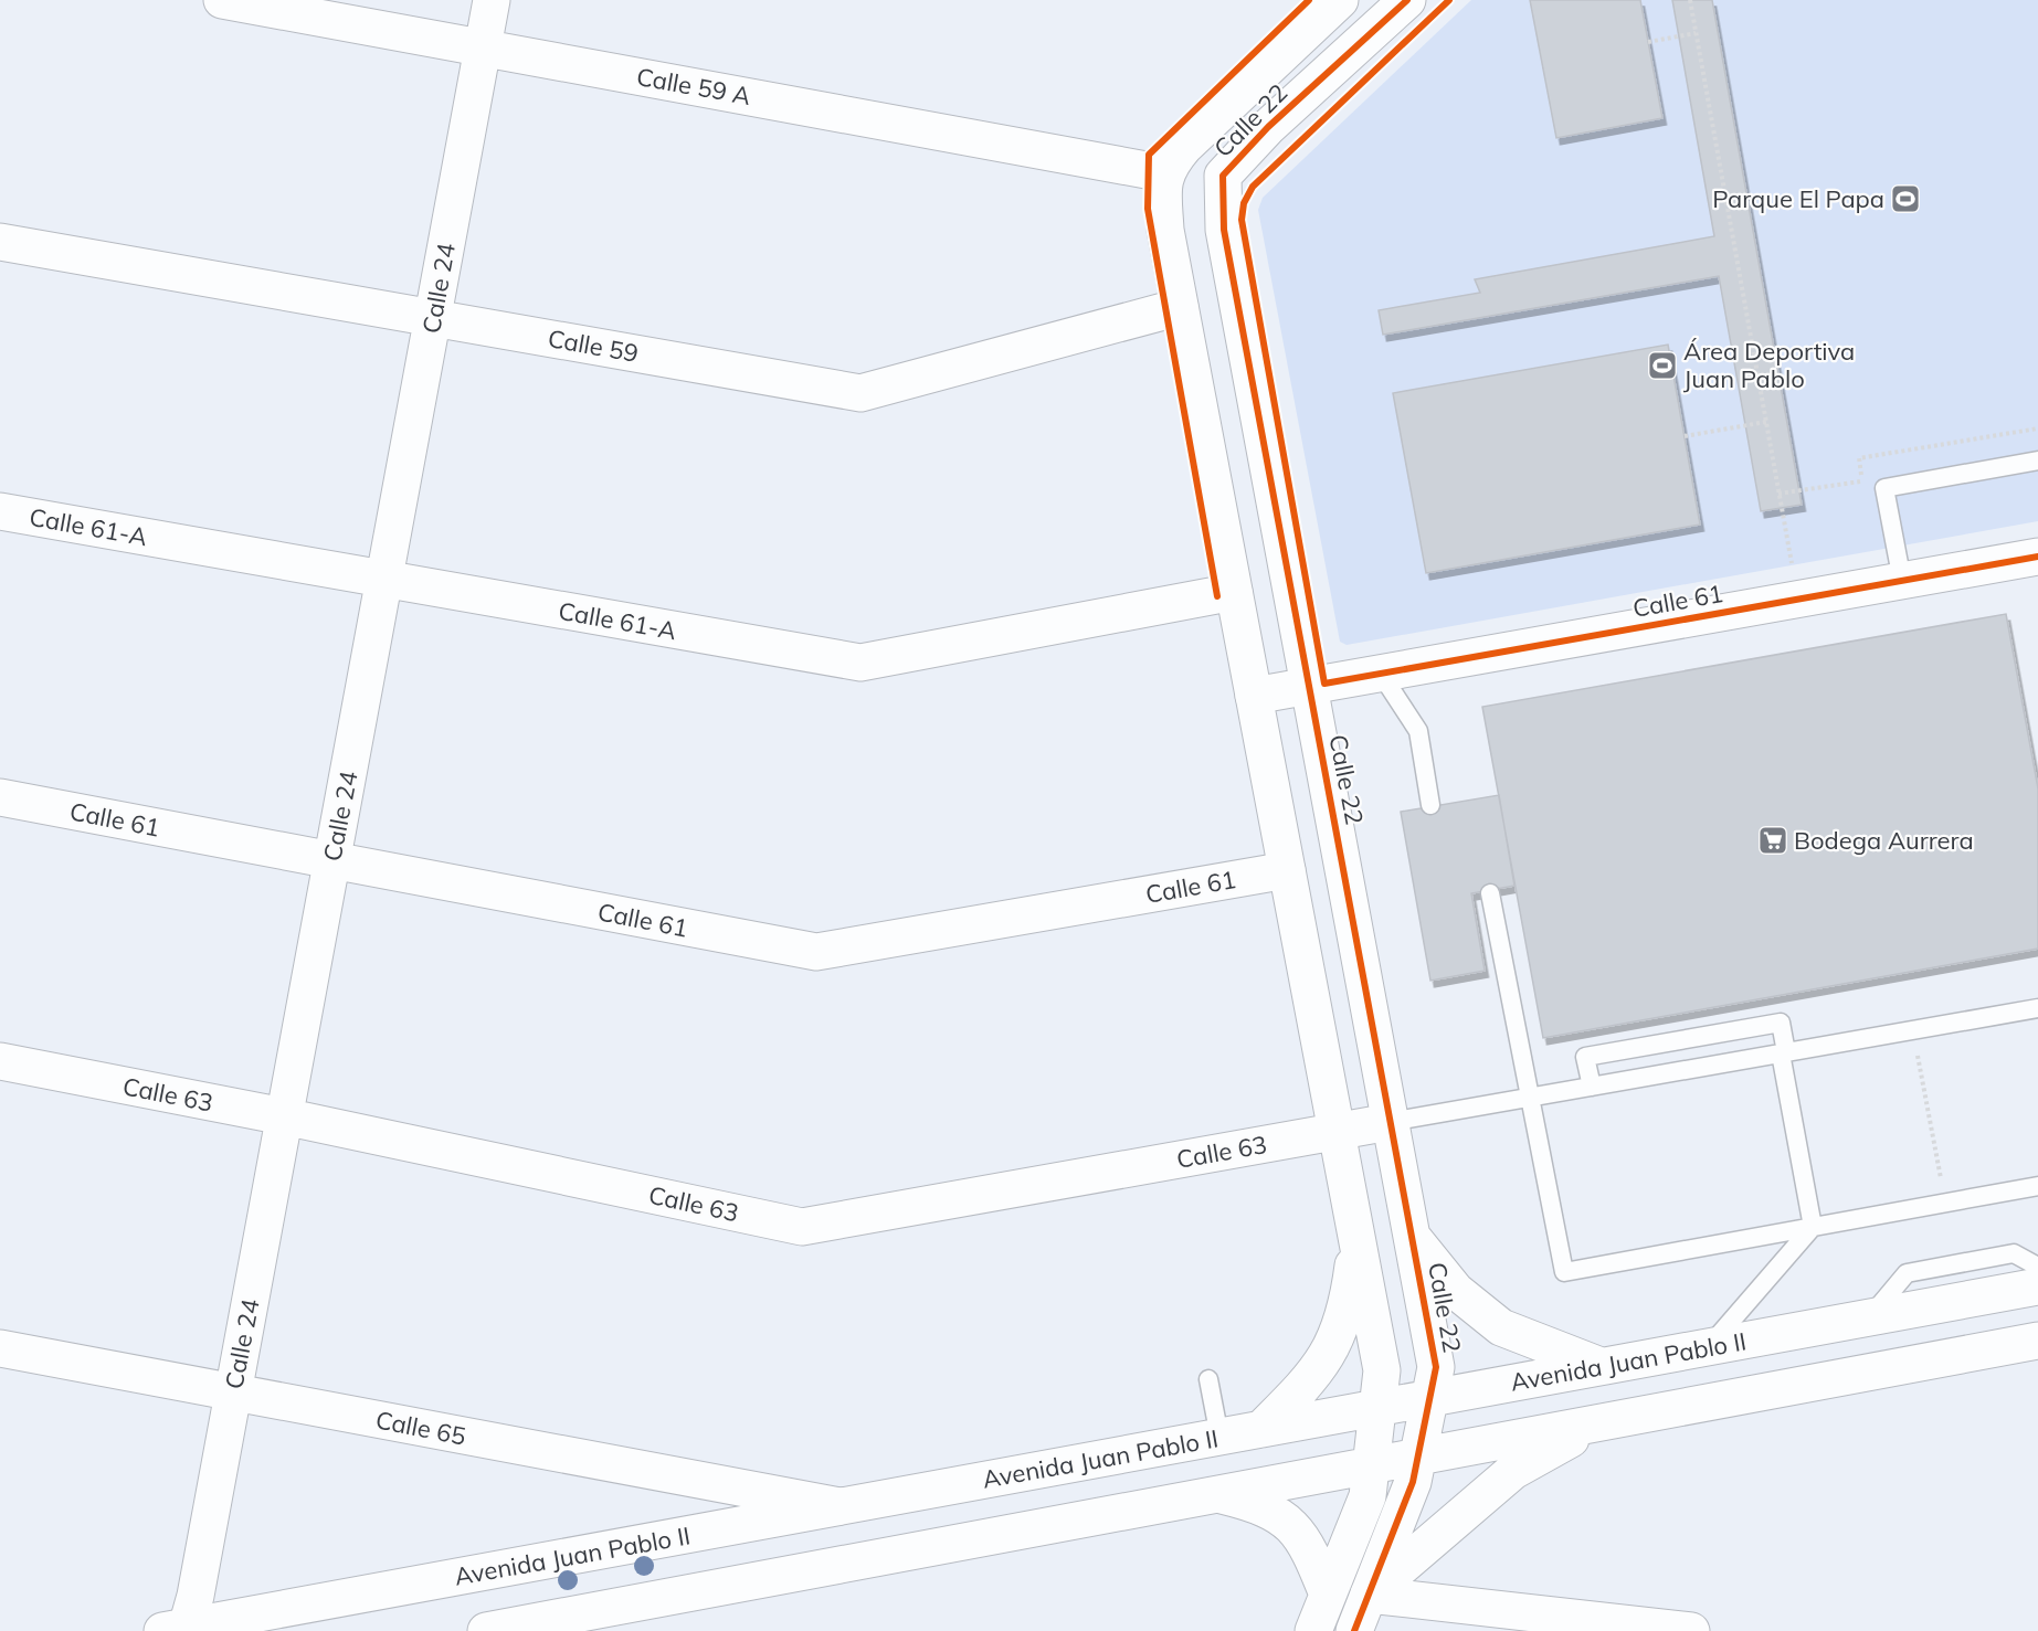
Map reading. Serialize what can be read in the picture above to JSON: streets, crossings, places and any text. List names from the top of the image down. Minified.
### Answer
{"streets":{"street":["Calle 59 A","Calle 22","Calle 24","Calle 59","Calle 61-A","Calle 61","Calle 63","Avenida Juan Pablo II","Calle 65"]},"crossings":[["Calle 59 A","Calle 22"],["Calle 59 A","Calle 24"],["Calle 22","Calle 61"],["Calle 22","Calle 63"],["Calle 22","Avenida Juan Pablo II"],["Calle 24","Calle 59"],["Calle 24","Calle 61-A"],["Calle 24","Calle 61"],["Calle 24","Calle 63"],["Calle 24","Avenida Juan Pablo II"],["Calle 24","Calle 65"],["Avenida Juan Pablo II","Calle 65"]],"places":{"sports":["Parque El Papa","Área Deportiva Juan Pablo"],"supermarket":["Bodega Aurrera"]}}
